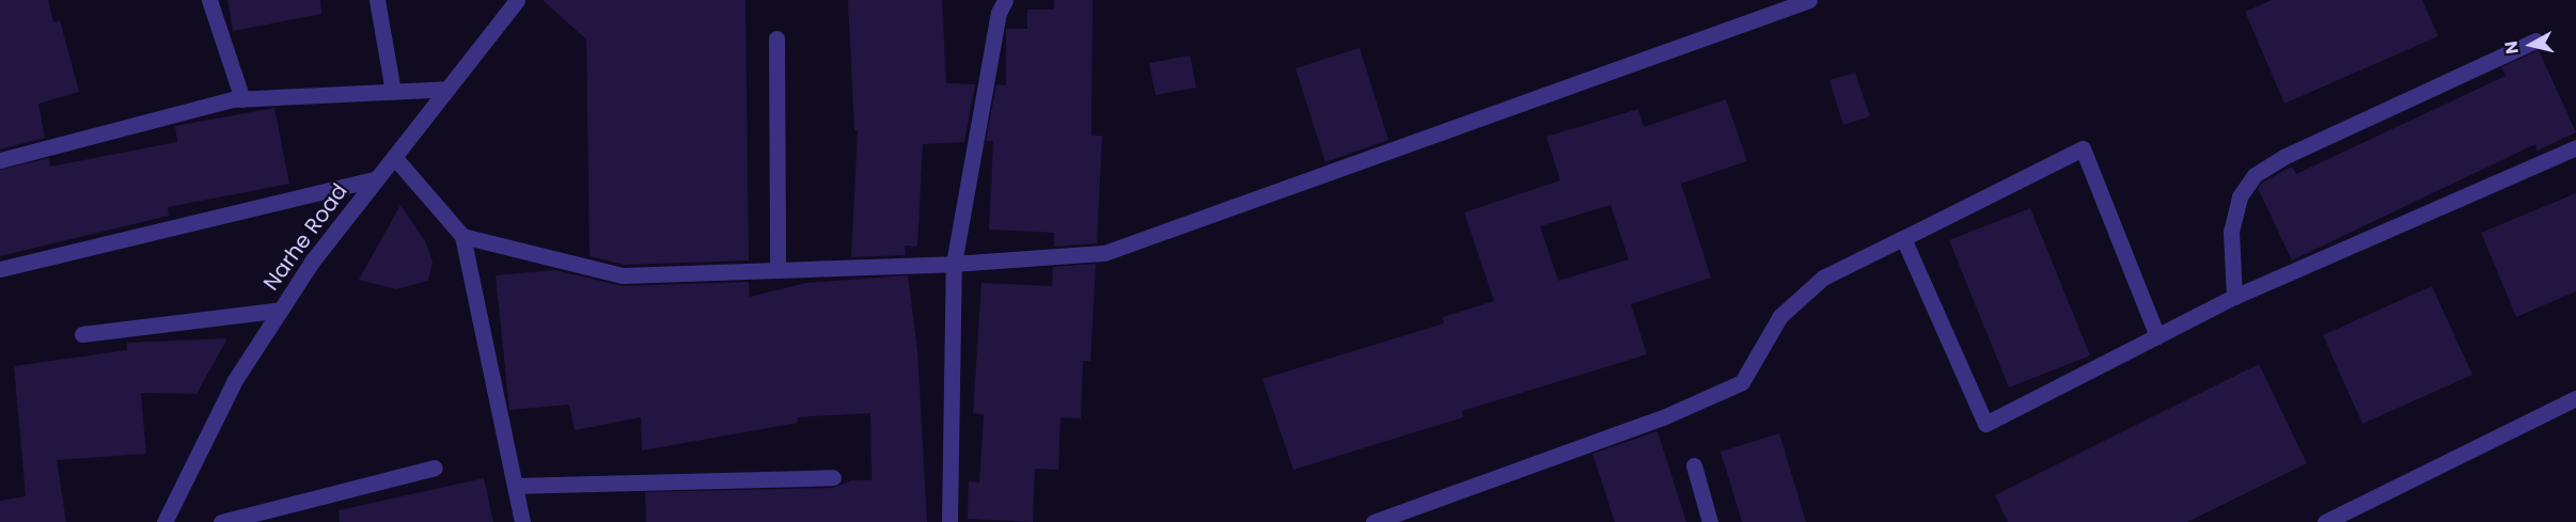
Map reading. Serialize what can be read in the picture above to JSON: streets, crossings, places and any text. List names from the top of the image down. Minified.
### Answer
{"streets":{"street":["Narhe Road"]},"north":"left"}
